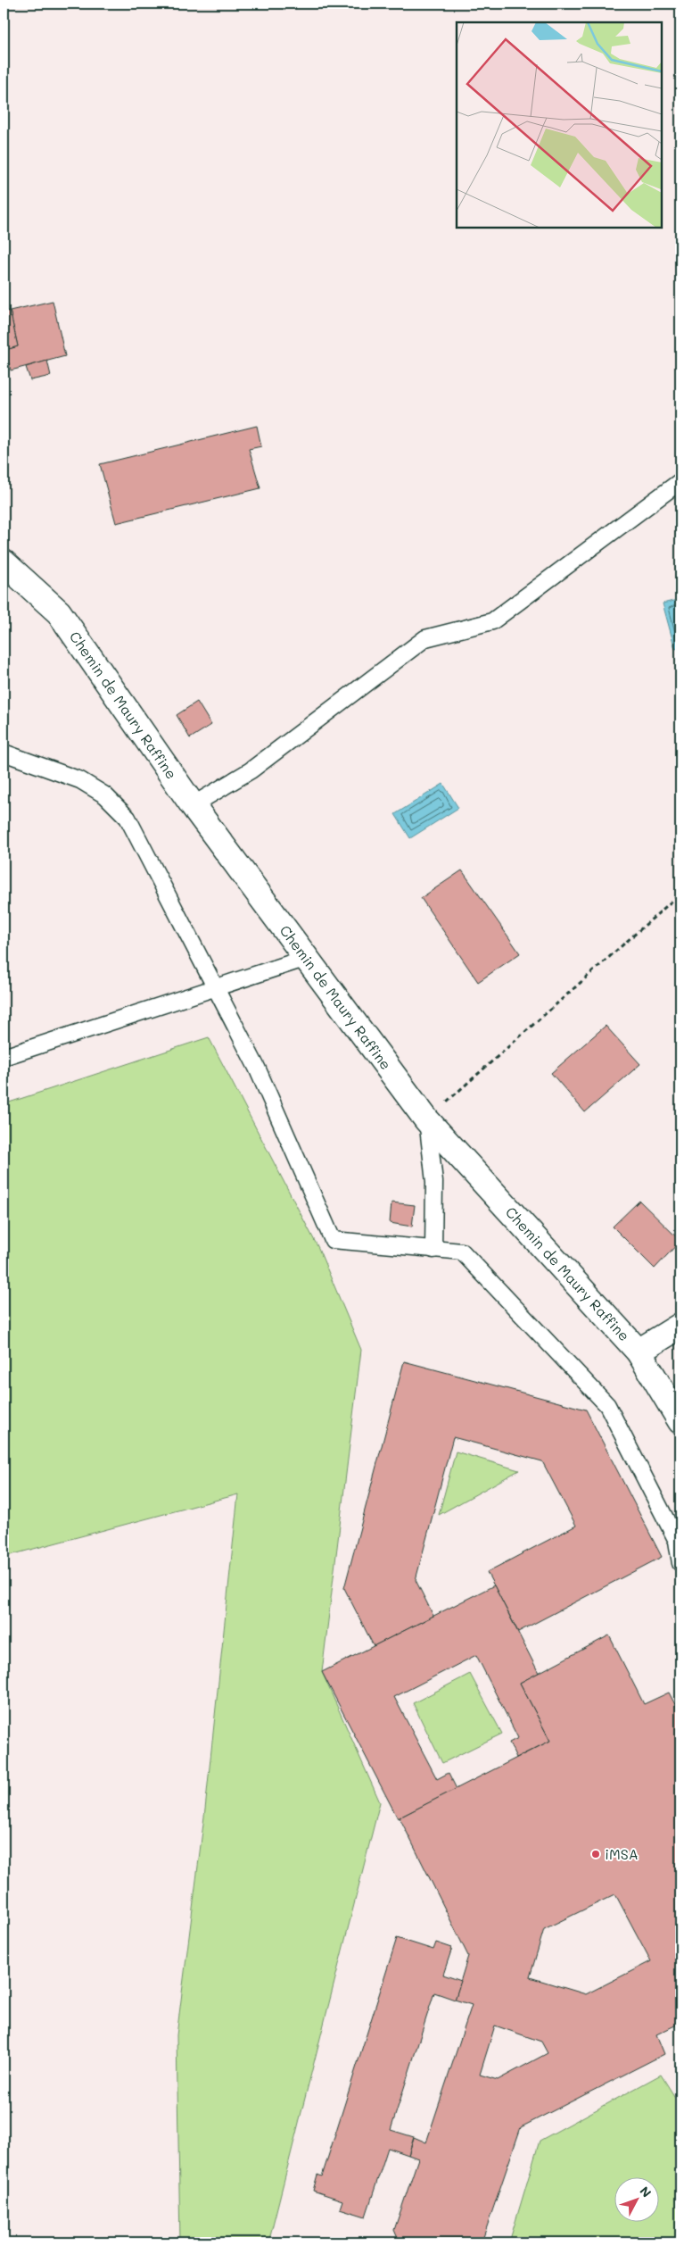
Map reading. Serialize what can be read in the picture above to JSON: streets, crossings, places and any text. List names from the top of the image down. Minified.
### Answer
{"streets":{"street":["Chemin de Maury Raffine"]},"places":["iMSA"],"north":"top right"}
